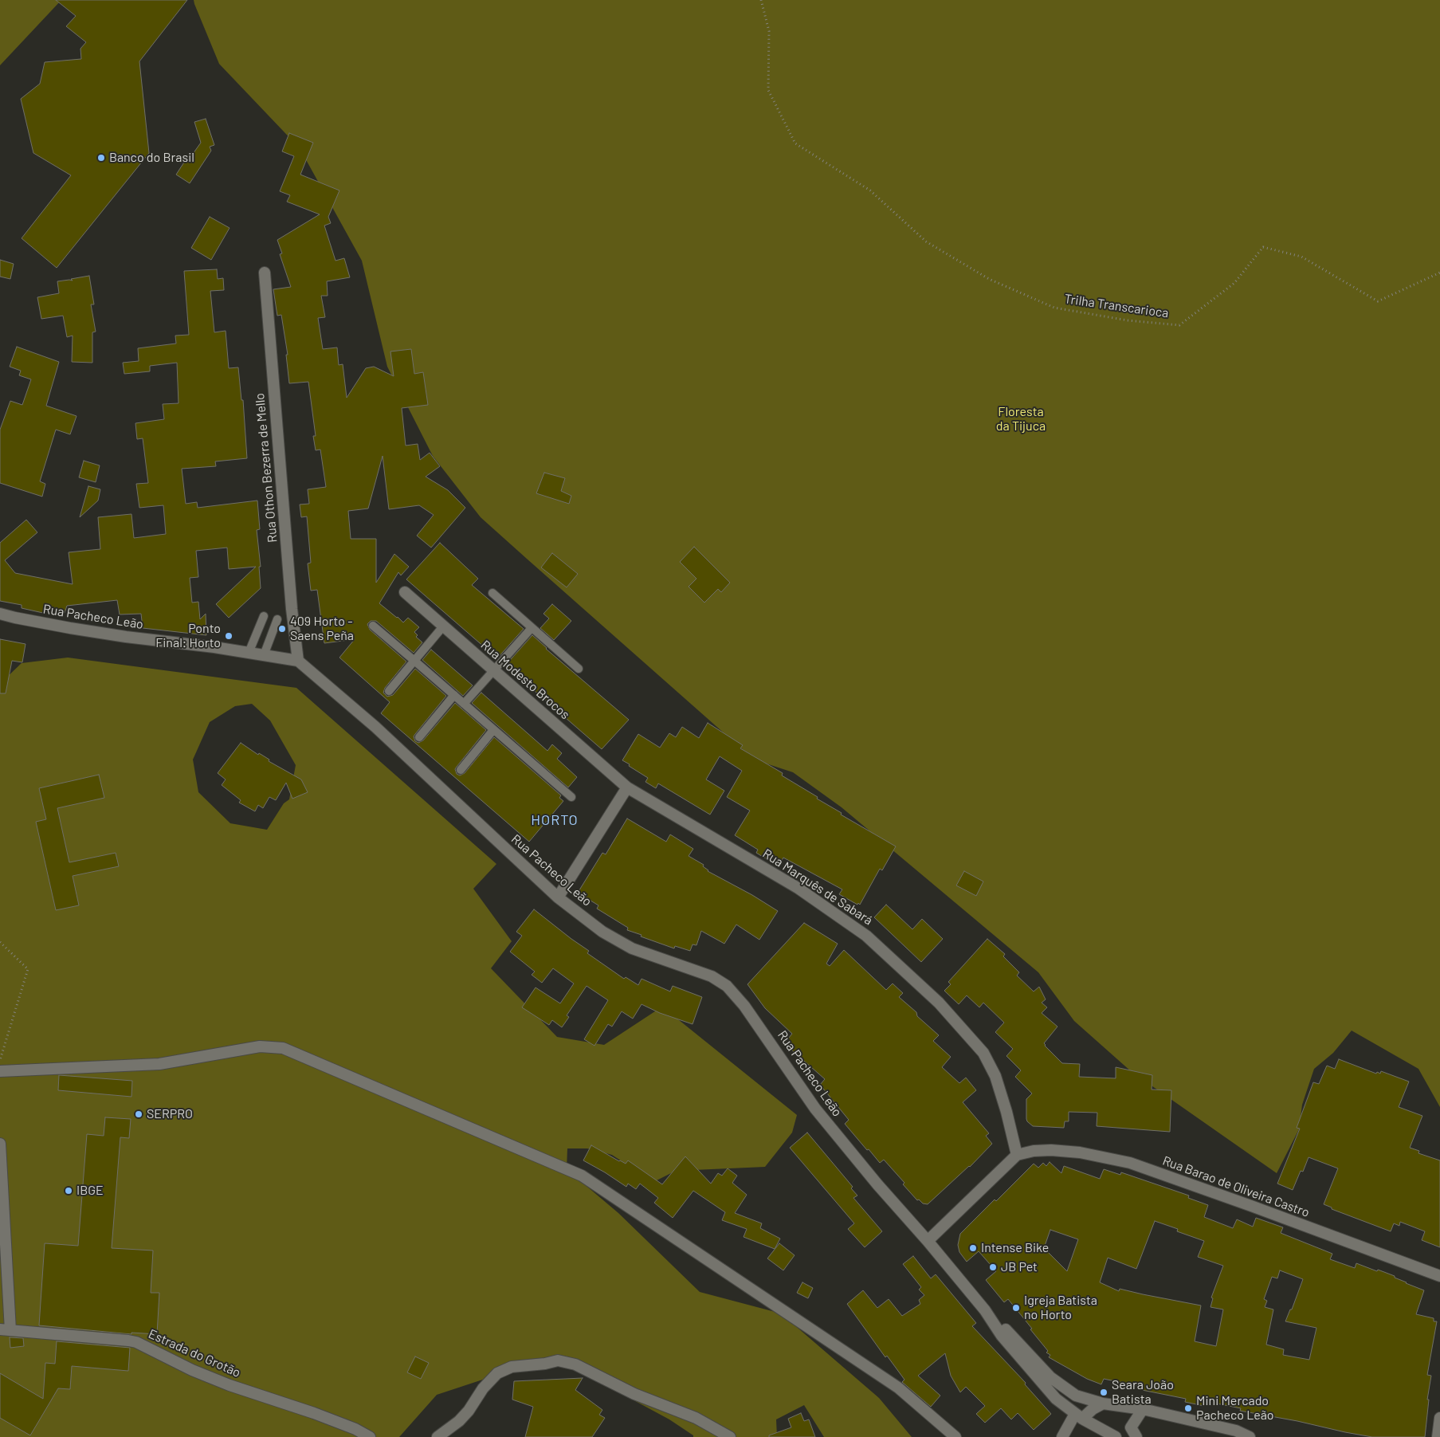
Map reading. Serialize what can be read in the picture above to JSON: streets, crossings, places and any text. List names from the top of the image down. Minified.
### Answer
{"streets":{"street":["Rua Othon Bezerra de Mello","Rua Pacheco Leão","Rua Modesto Brocos","Rua Marquês de Sabará","Rua Barao de Oliveira Castro","Estrada do Grotão"],"path":["Trilha Transcarioca"]},"crossings":[["Rua Othon Bezerra de Mello","Rua Pacheco Leão"],["Rua Modesto Brocos","Rua Marquês de Sabará"],["Rua Marquês de Sabará","Rua Barao de Oliveira Castro"]],"districts":["HORTO"],"parks":["Floresta da Tijuca"],"places":["Banco do Brasil","409 Horto - Saens Peña","Ponto Final: Horto","SERPRO","IBGE","Intense Bike","JB Pet","Igreja Batista no Horto","Seara João Batista","Mini Mercado Pacheco Leão"]}
